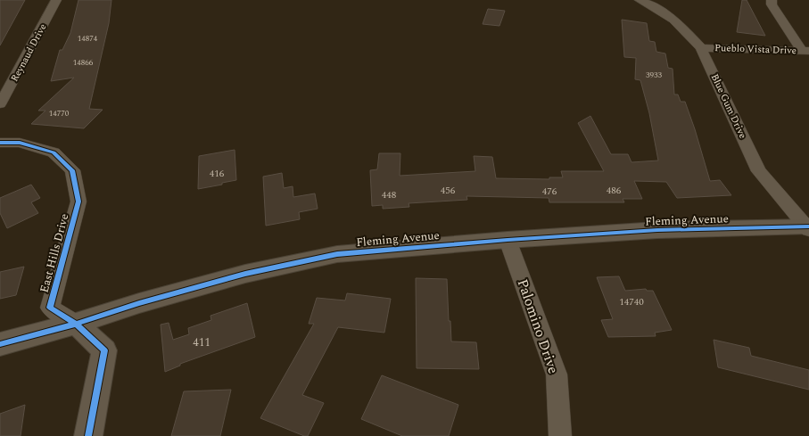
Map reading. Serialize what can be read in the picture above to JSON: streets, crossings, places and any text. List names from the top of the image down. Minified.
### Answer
{"streets":{"street":["Pueblo Vista Drive","Reynaud Drive","Blue Gum Drive","Fleming Avenue","East Hills Drive","Palomino Drive"]},"crossings":[["Pueblo Vista Drive","Blue Gum Drive"],["Blue Gum Drive","Fleming Avenue"],["Fleming Avenue","East Hills Drive"],["Fleming Avenue","Palomino Drive"]],"house_numbers":["14874","14866","3933","14770","416","456","486","476","448","14740","411"]}
